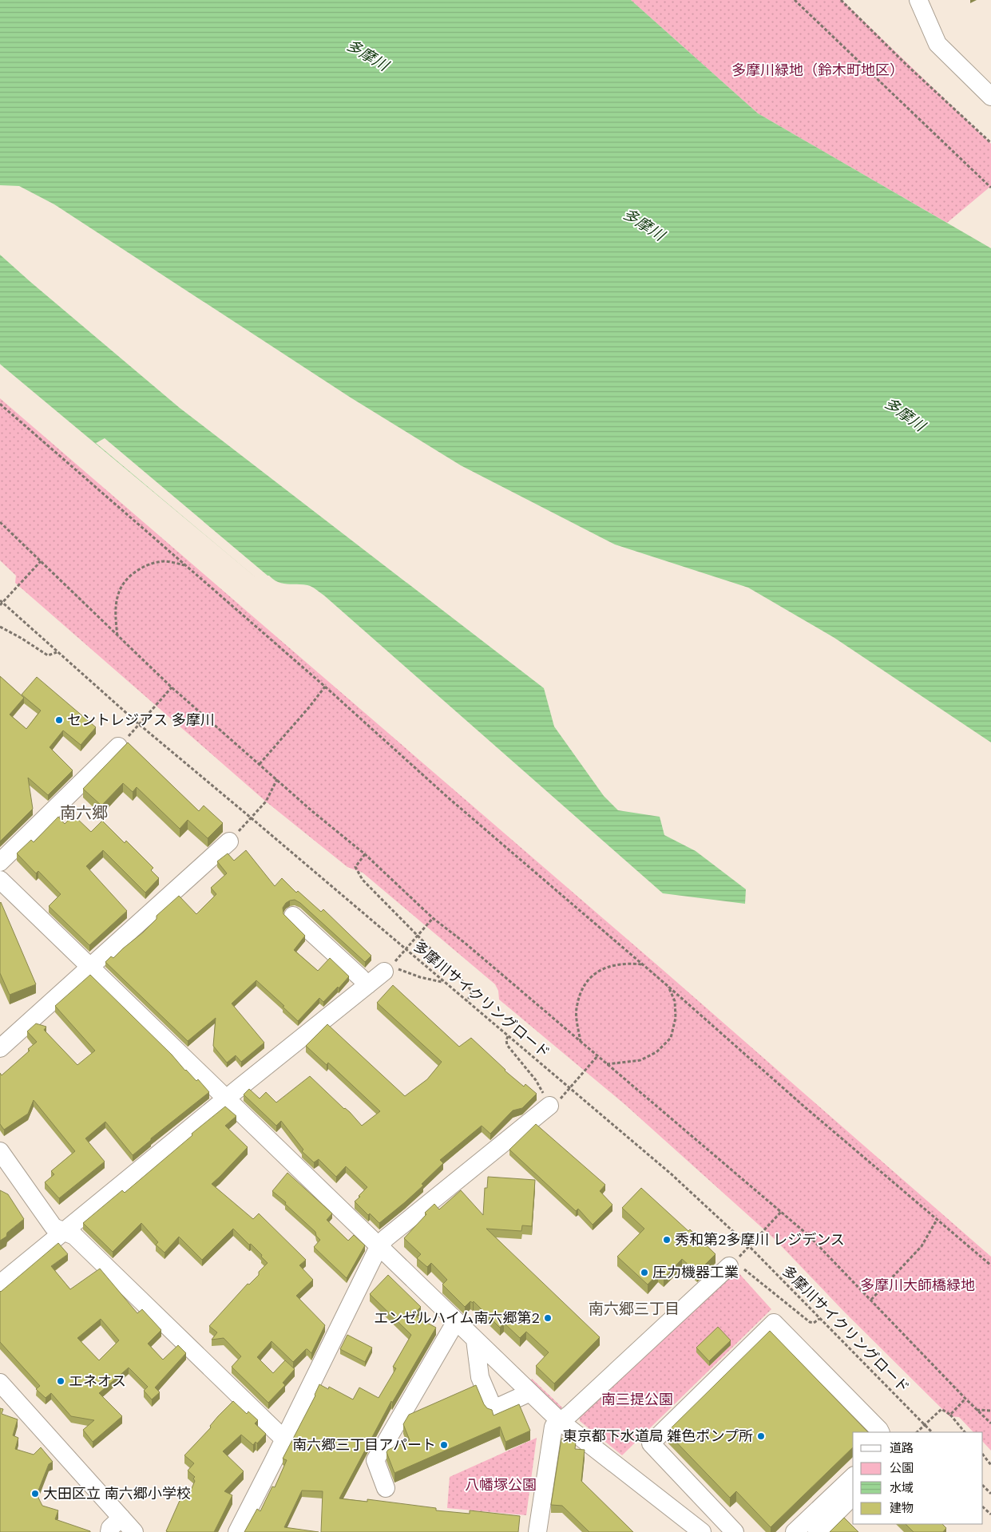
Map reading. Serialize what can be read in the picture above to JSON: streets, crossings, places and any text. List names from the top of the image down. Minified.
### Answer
{"streets":{"path":["多摩川サイクリングロード"]},"districts":["南六郷","南六郷三丁目"],"water":["多摩川"],"parks":["多摩川緑地（鈴木町地区）","多摩川大師橋緑地","南三提公園","八幡塚公園"],"places":["セントレジアス 多摩川","秀和第2多摩川 レジデンス","圧力機器工業","エンゼルハイム南六郷第2","エネオス","東京都下水道局 雑色ポンプ所","南六郷三丁目アパート","大田区立 南六郷小学校"],"legend":["道路","公園","水域","建物"]}
